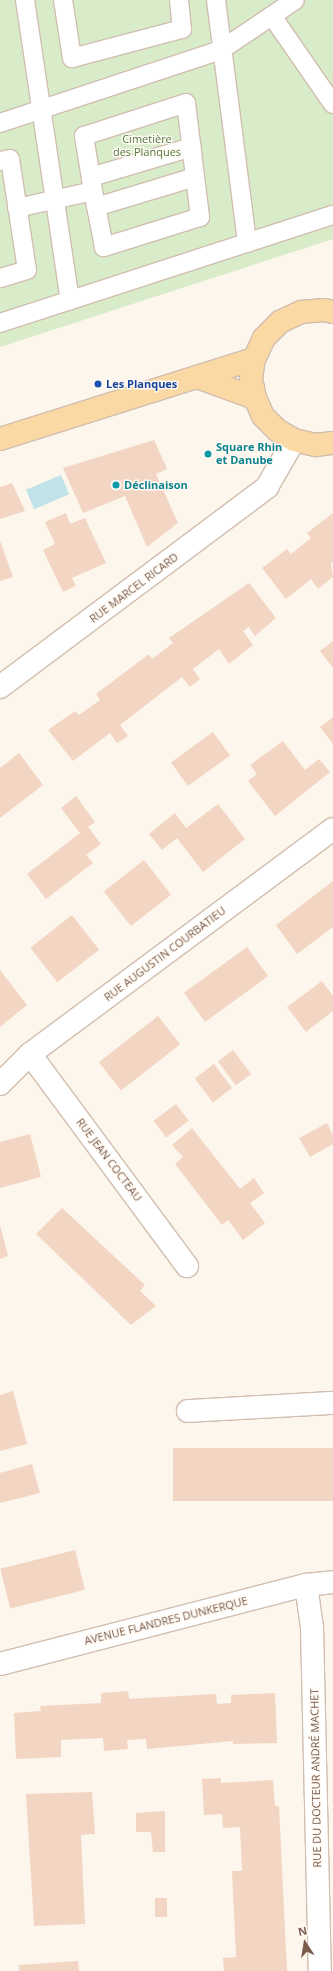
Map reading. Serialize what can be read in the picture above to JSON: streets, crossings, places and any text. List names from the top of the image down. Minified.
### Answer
{"streets":{"street":["RUE MARCEL RICARD","RUE AUGUSTIN COURBATIEU","RUE JEAN COCTEAU","AVENUE FLANDRES DUNKERQUE","RUE DU DOCTEUR ANDRÉ MACHET"]},"crossings":[["RUE AUGUSTIN COURBATIEU","RUE JEAN COCTEAU"],["AVENUE FLANDRES DUNKERQUE","RUE DU DOCTEUR ANDRÉ MACHET"]],"parks":["Cimetière des Planques"],"places":["Les Planques","Square Rhin et Danube","Déclinaison"],"north":"top"}
